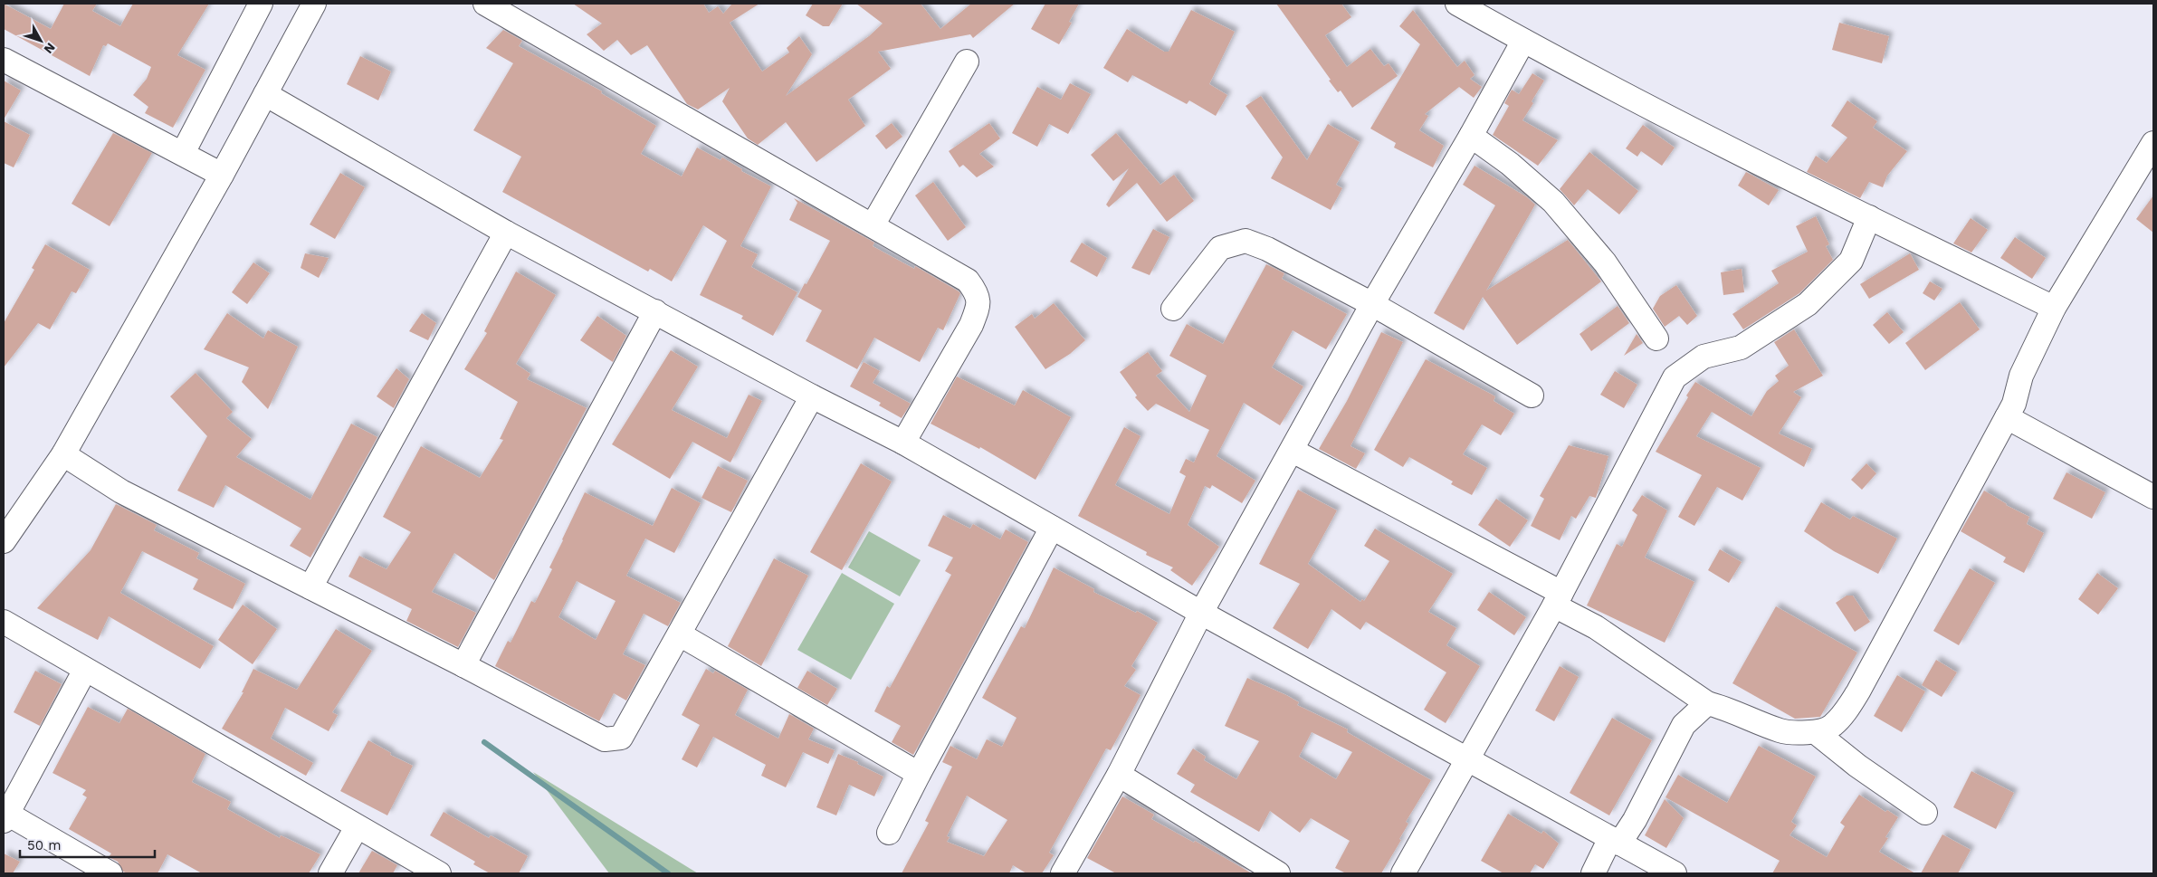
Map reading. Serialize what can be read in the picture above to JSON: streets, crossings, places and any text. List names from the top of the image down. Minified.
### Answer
{"scale_bar":"50 m","north":"bottom right"}
